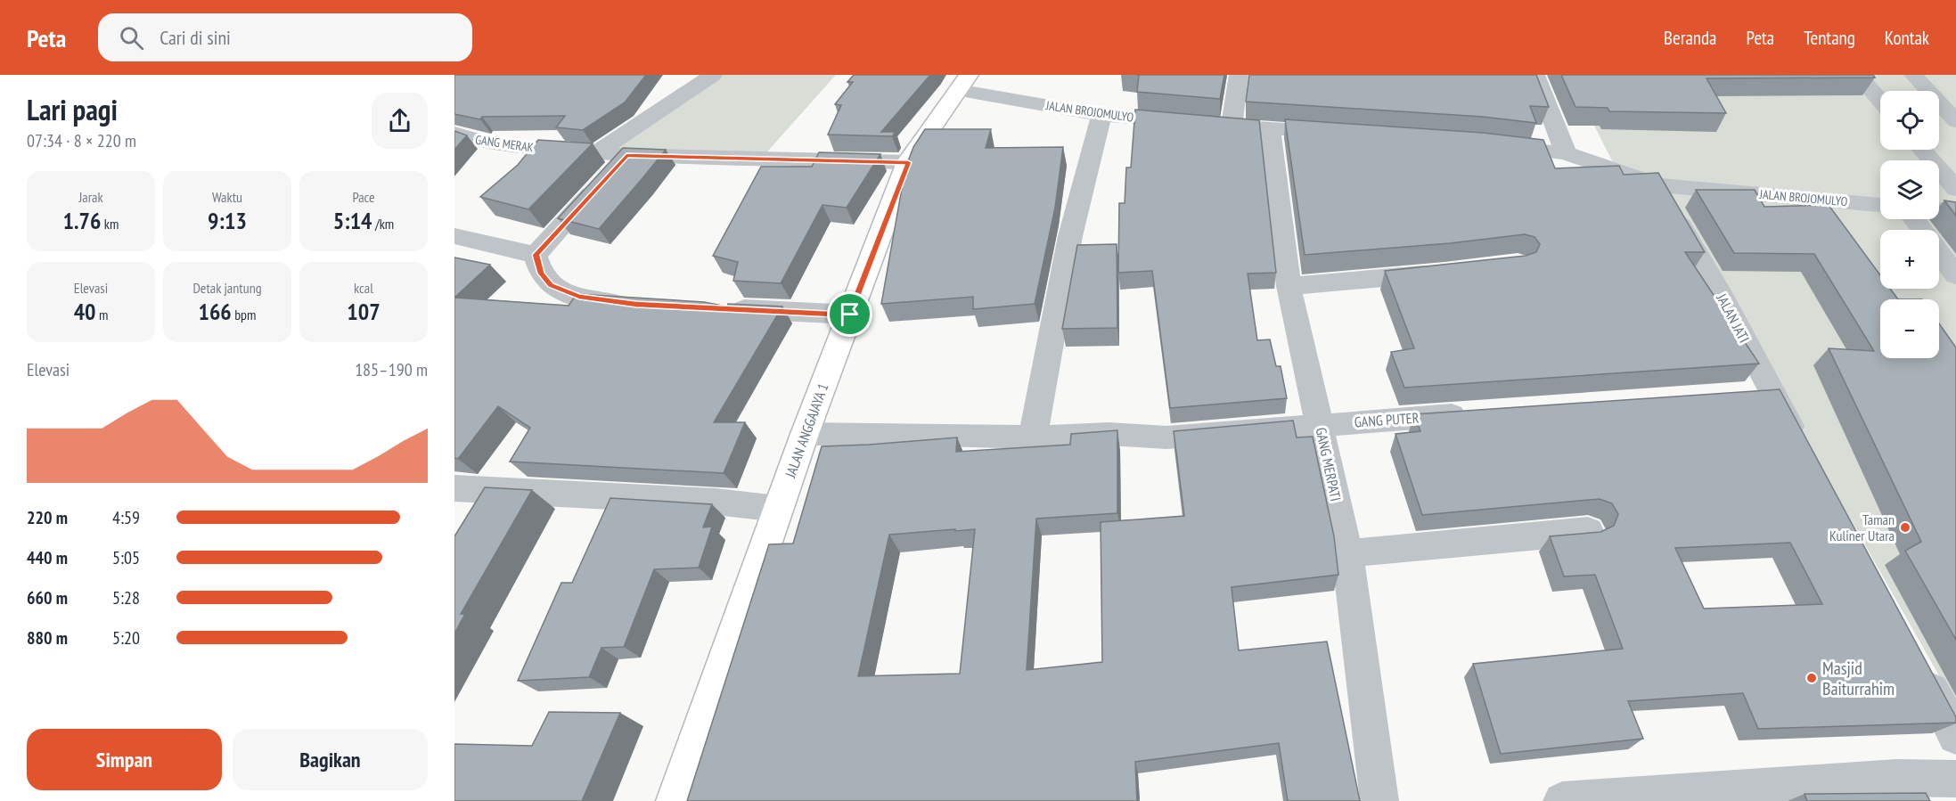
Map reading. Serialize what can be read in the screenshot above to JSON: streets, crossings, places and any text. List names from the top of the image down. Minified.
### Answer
{"streets":{"main road":["JALAN ANGGAJAYA 1"],"street":["JALAN BROJOMULYO","GANG MERAK","JALAN JATI","GANG PUTER","GANG MERPATI"]},"crossings":[["JALAN BROJOMULYO","JALAN JATI"],["JALAN BROJOMULYO","JALAN ANGGAJAYA 1"],["JALAN BROJOMULYO","GANG MERPATI"],["GANG MERAK","JALAN ANGGAJAYA 1"],["GANG PUTER","JALAN ANGGAJAYA 1"],["GANG PUTER","GANG MERPATI"]],"places":["Taman Kuliner Utara","Masjid Baiturrahim"],"page":{"header":"Peta","search":"Cari di sini","nav":["Beranda","Peta","Tentang","Kontak"],"heading":["Lari pagi","07:34 · 8 × 220 m"],"map_buttons":["+","−"],"stats":[["Jarak","1.76 km"],["Waktu","9:13"],["Pace","5:14 /km"],["Elevasi","40 m"],["Detak jantung","166 bpm"],["kcal","107"]],"chart":["Elevasi","185–190 m"],"list":[{"name":"220 m","note":"4:59"},{"name":"440 m","note":"5:05"},{"name":"660 m","note":"5:28"},{"name":"880 m","note":"5:20"}],"buttons":["Simpan","Bagikan"]}}
